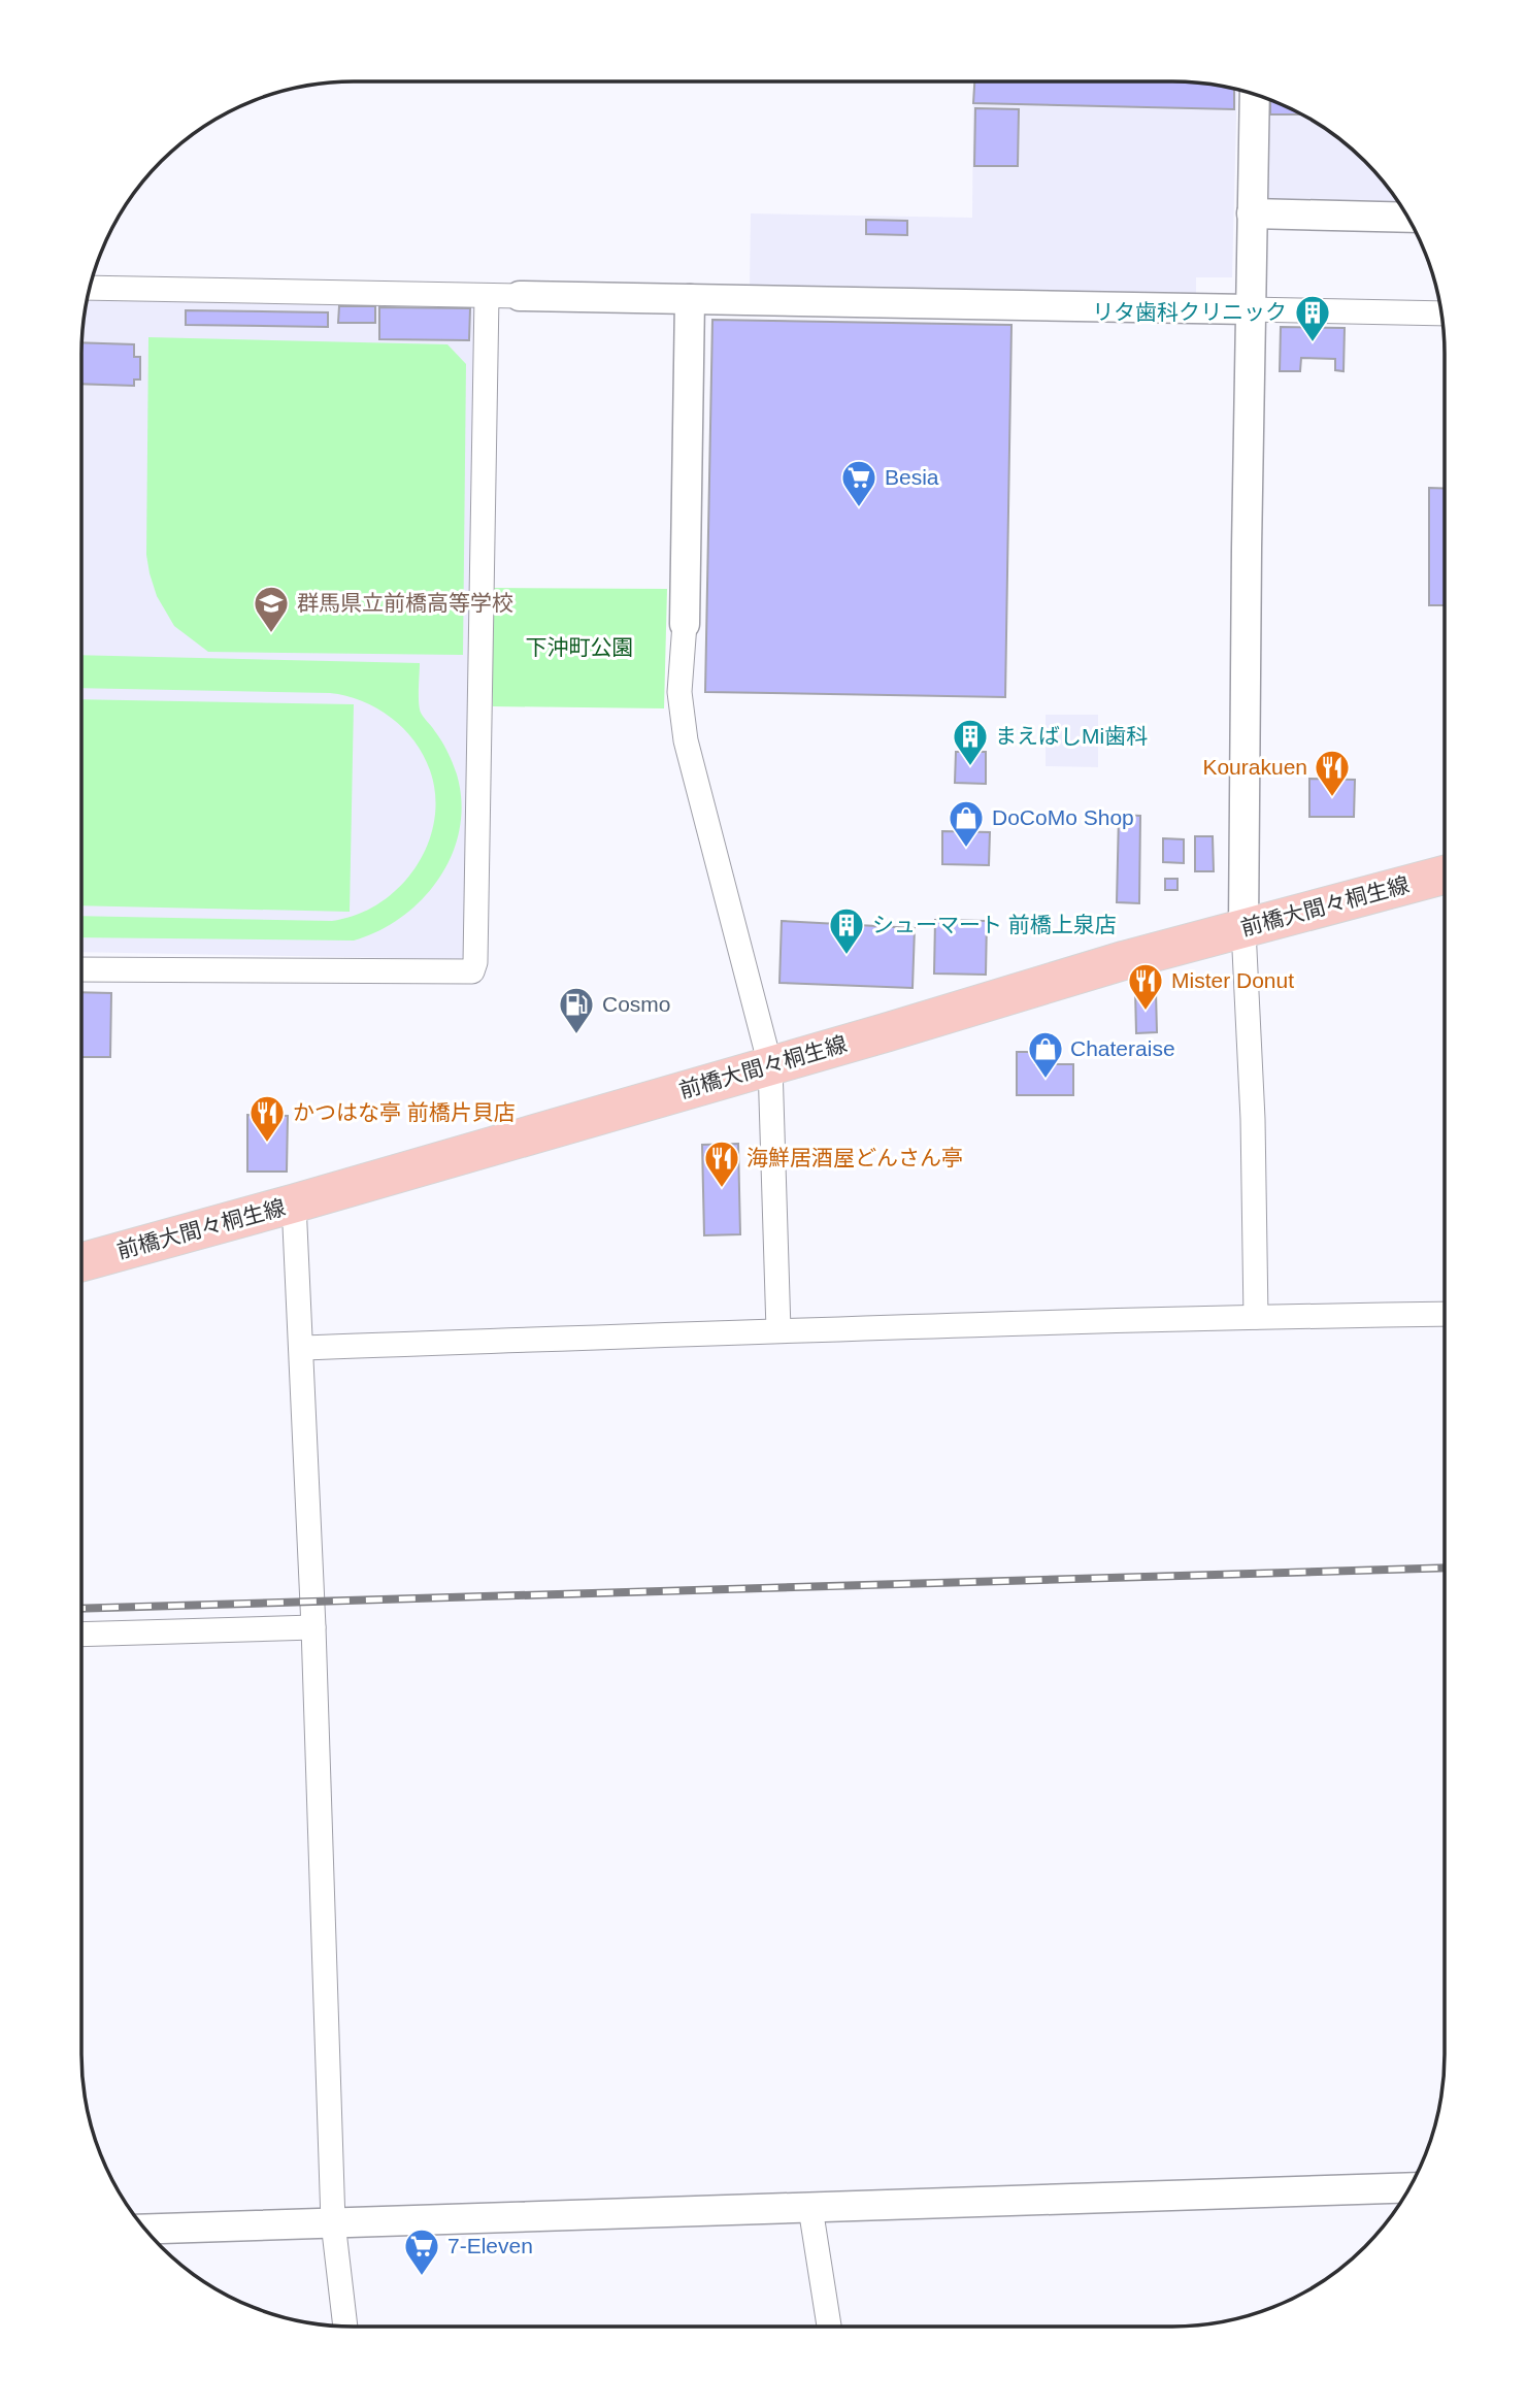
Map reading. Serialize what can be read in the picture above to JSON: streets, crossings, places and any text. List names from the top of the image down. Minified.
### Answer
{"streets":{"main road":["前橋大間々桐生線"]},"parks":["下沖町公園"],"places":{"building":["リタ歯科クリニック","まえばしMi歯科","シューマート 前橋上泉店"],"supermarket":["Besia","7-Eleven"],"school or university":["群馬県立前橋高等学校"],"restaurant":["Kourakuen","Mister Donut","かつはな亭 前橋片貝店","海鮮居酒屋どんさん亭"],"shop":["DoCoMo Shop","Chateraise"],"fuel station":["Cosmo"]}}
